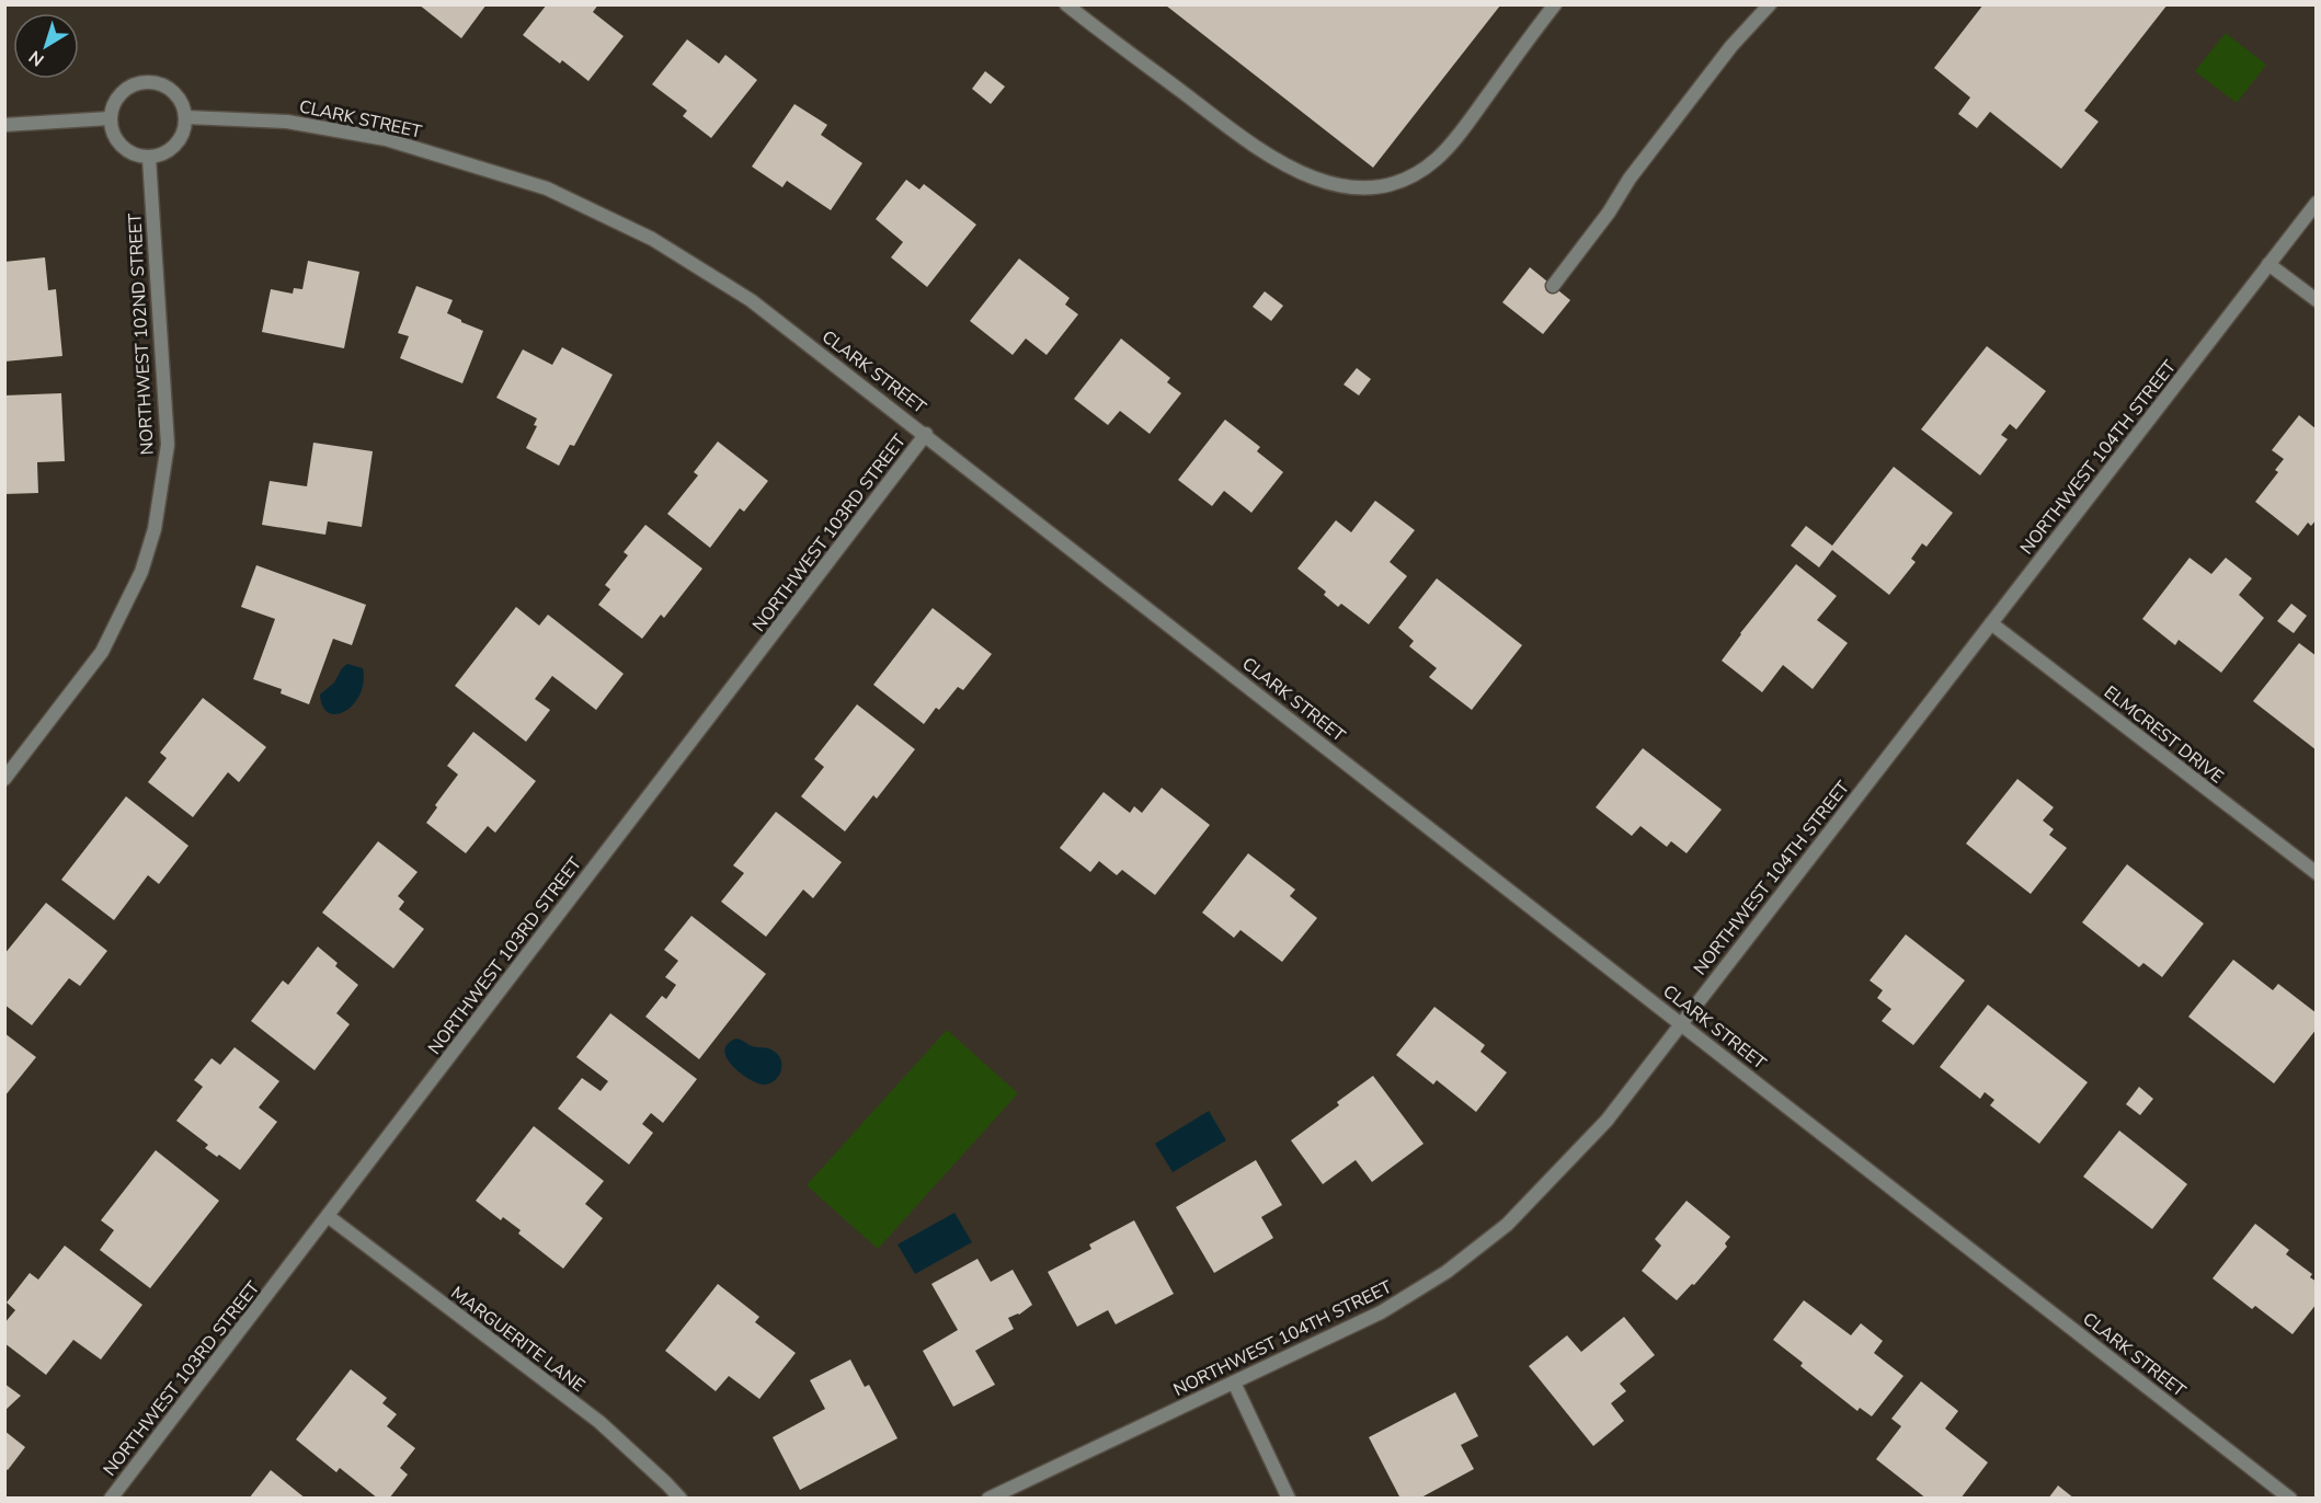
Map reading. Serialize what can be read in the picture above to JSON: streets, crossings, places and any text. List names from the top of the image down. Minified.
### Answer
{"streets":{"street":["CLARK STREET","NORTHWEST 102ND STREET","NORTHWEST 104TH STREET","NORTHWEST 103RD STREET","ELMCREST DRIVE","MARGUERITE LANE"]},"crossings":[["CLARK STREET","NORTHWEST 102ND STREET"],["CLARK STREET","NORTHWEST 104TH STREET"],["CLARK STREET","NORTHWEST 103RD STREET"],["NORTHWEST 104TH STREET","ELMCREST DRIVE"],["NORTHWEST 103RD STREET","MARGUERITE LANE"]],"north":"bottom left"}
